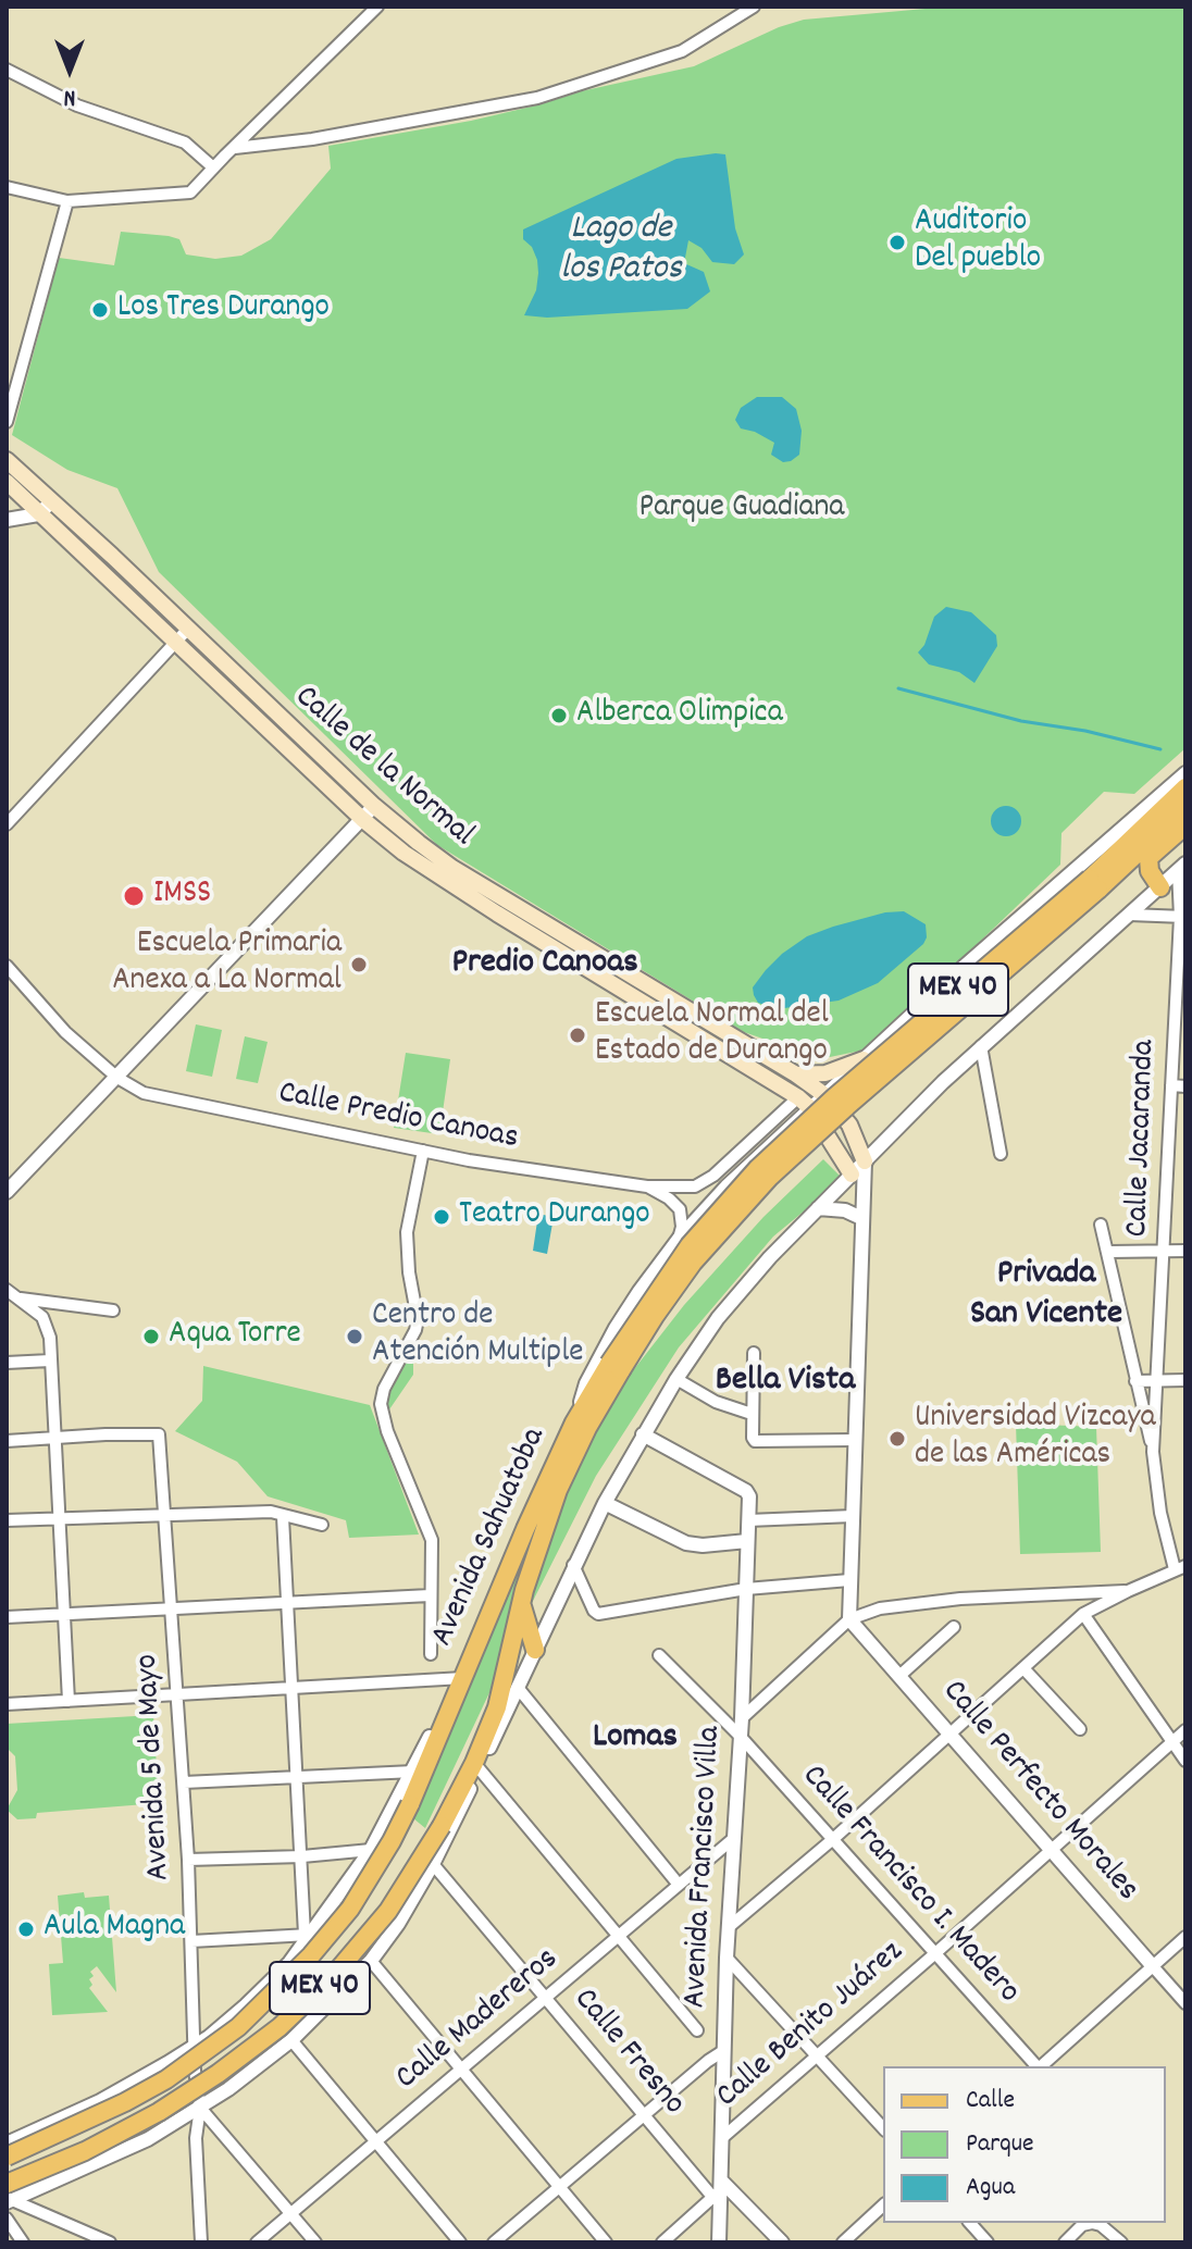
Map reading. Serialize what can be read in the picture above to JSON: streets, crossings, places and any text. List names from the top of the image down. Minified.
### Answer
{"streets":{"main road":["Calle de la Normal","MEX 40","Avenida Sahuatoba"],"street":["Calle Predio Canoas","Calle Jacaranda","Avenida 5 de Mayo","Calle Perfecto Morales","Avenida Francisco Villa","Calle Francisco I. Madero","Calle Madereros","Calle Benito Juárez","Calle Fresno"]},"crossings":[["Calle de la Normal","Calle Predio Canoas"],["Calle de la Normal","Avenida Sahuatoba"],["MEX 40","Avenida Sahuatoba"],["Avenida Sahuatoba","Avenida 5 de Mayo"],["Avenida Sahuatoba","Avenida Francisco Villa"],["Avenida Sahuatoba","Calle Fresno"],["Calle Perfecto Morales","Calle Benito Juárez"],["Avenida Francisco Villa","Calle Francisco I. Madero"],["Avenida Francisco Villa","Calle Madereros"],["Avenida Francisco Villa","Calle Benito Juárez"],["Calle Francisco I. Madero","Calle Benito Juárez"],["Calle Madereros","Calle Fresno"]],"districts":["Predio Canoas","Privada San Vicente","Bella Vista","Lomas"],"water":["Lago de los Patos"],"parks":["Parque Guadiana"],"places":["Auditorio Del pueblo","Los Tres Durango","Alberca Olimpica","IMSS","Escuela Primaria Anexa a La Normal","Escuela Normal del Estado de Durango","Teatro Durango","Aqua Torre","Centro de Atención Multiple","Universidad Vizcaya de las Américas","Aula Magna"],"legend":["Calle","Parque","Agua"],"north":"bottom"}
